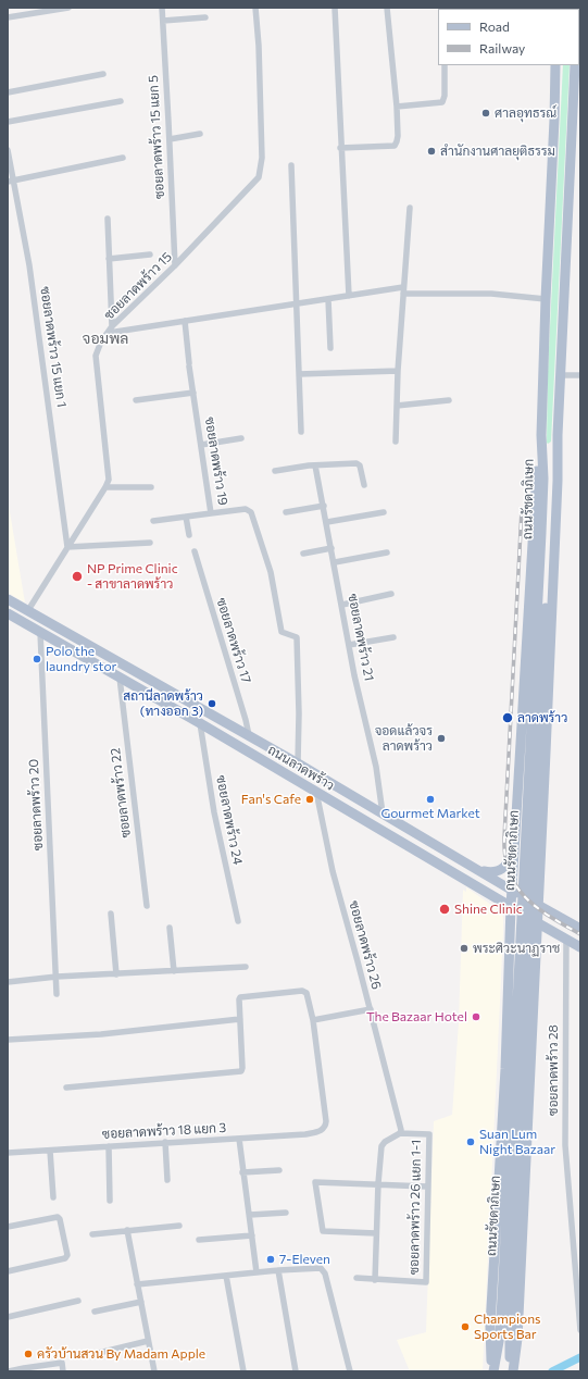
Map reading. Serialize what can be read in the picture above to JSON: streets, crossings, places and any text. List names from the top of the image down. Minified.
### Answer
{"streets":{"main road":["ถนนรัชดาภิเษก","ถนนลาดพร้าว"],"street":["ซอยลาดพร้าว 15 แยก 5","ซอยลาดพร้าว 15","ซอยลาดพร้าว 15 แยก 1","ซอยลาดพร้าว 19","ซอยลาดพร้าว 21","ซอยลาดพร้าว 17","ซอยลาดพร้าว 22","ซอยลาดพร้าว 20","ซอยลาดพร้าว 24","ซอยลาดพร้าว 26","ซอยลาดพร้าว 28","ซอยลาดพร้าว 18 แยก 3","ซอยลาดพร้าว 26 แยก 1-1"]},"crossings":[["ซอยลาดพร้าว 15 แยก 5","ซอยลาดพร้าว 15"],["ซอยลาดพร้าว 15","ซอยลาดพร้าว 15 แยก 1"],["ซอยลาดพร้าว 15","ถนนลาดพร้าว"],["ซอยลาดพร้าว 19","ถนนลาดพร้าว"],["ถนนรัชดาภิเษก","ถนนลาดพร้าว"],["ซอยลาดพร้าว 21","ถนนลาดพร้าว"],["ซอยลาดพร้าว 17","ถนนลาดพร้าว"],["ถนนลาดพร้าว","ซอยลาดพร้าว 22"],["ถนนลาดพร้าว","ซอยลาดพร้าว 20"],["ถนนลาดพร้าว","ซอยลาดพร้าว 24"],["ถนนลาดพร้าว","ซอยลาดพร้าว 26"],["ถนนลาดพร้าว","ซอยลาดพร้าว 28"]],"districts":["จอมพล"],"places":["ศาลอุทธรณ์","สำนักงานศาลยุติธรรม","NP Prime Clinic - สาขาลาดพร้าว","Polo the laundry stor","สถานีลาดพร้าว (ทางออก 3)","ลาดพร้าว","จอดแล้วจร ลาดพร้าว","Fan's Cafe","Gourmet Market","Shine Clinic","พระศิวะนาฏราช","The Bazaar Hotel","Suan Lum Night Bazaar","7-Eleven","Champions Sports Bar","ครัวบ้านสวน By Madam Apple"],"legend":["Road","Railway"]}
